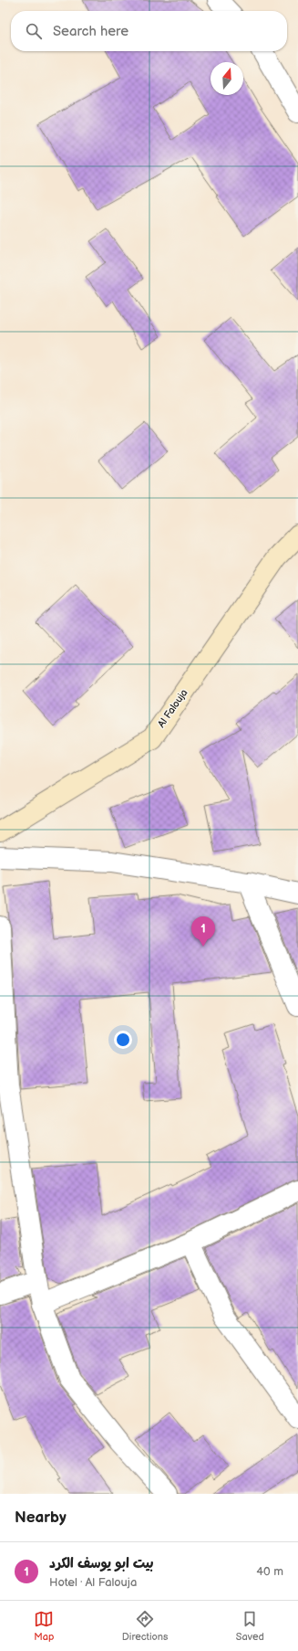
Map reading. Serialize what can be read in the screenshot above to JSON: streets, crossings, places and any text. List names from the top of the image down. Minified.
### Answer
{"streets":{"main road":["Al Falouja"]},"north":"top","page":{"search":"Search here","pins":"1","heading":"Nearby","list":[{"mark":"1","name":"بيت ابو يوسف الكرد","note":"Hotel · Al Falouja","value":"40 m"}],"nav":["Map","Directions","Saved"]}}
